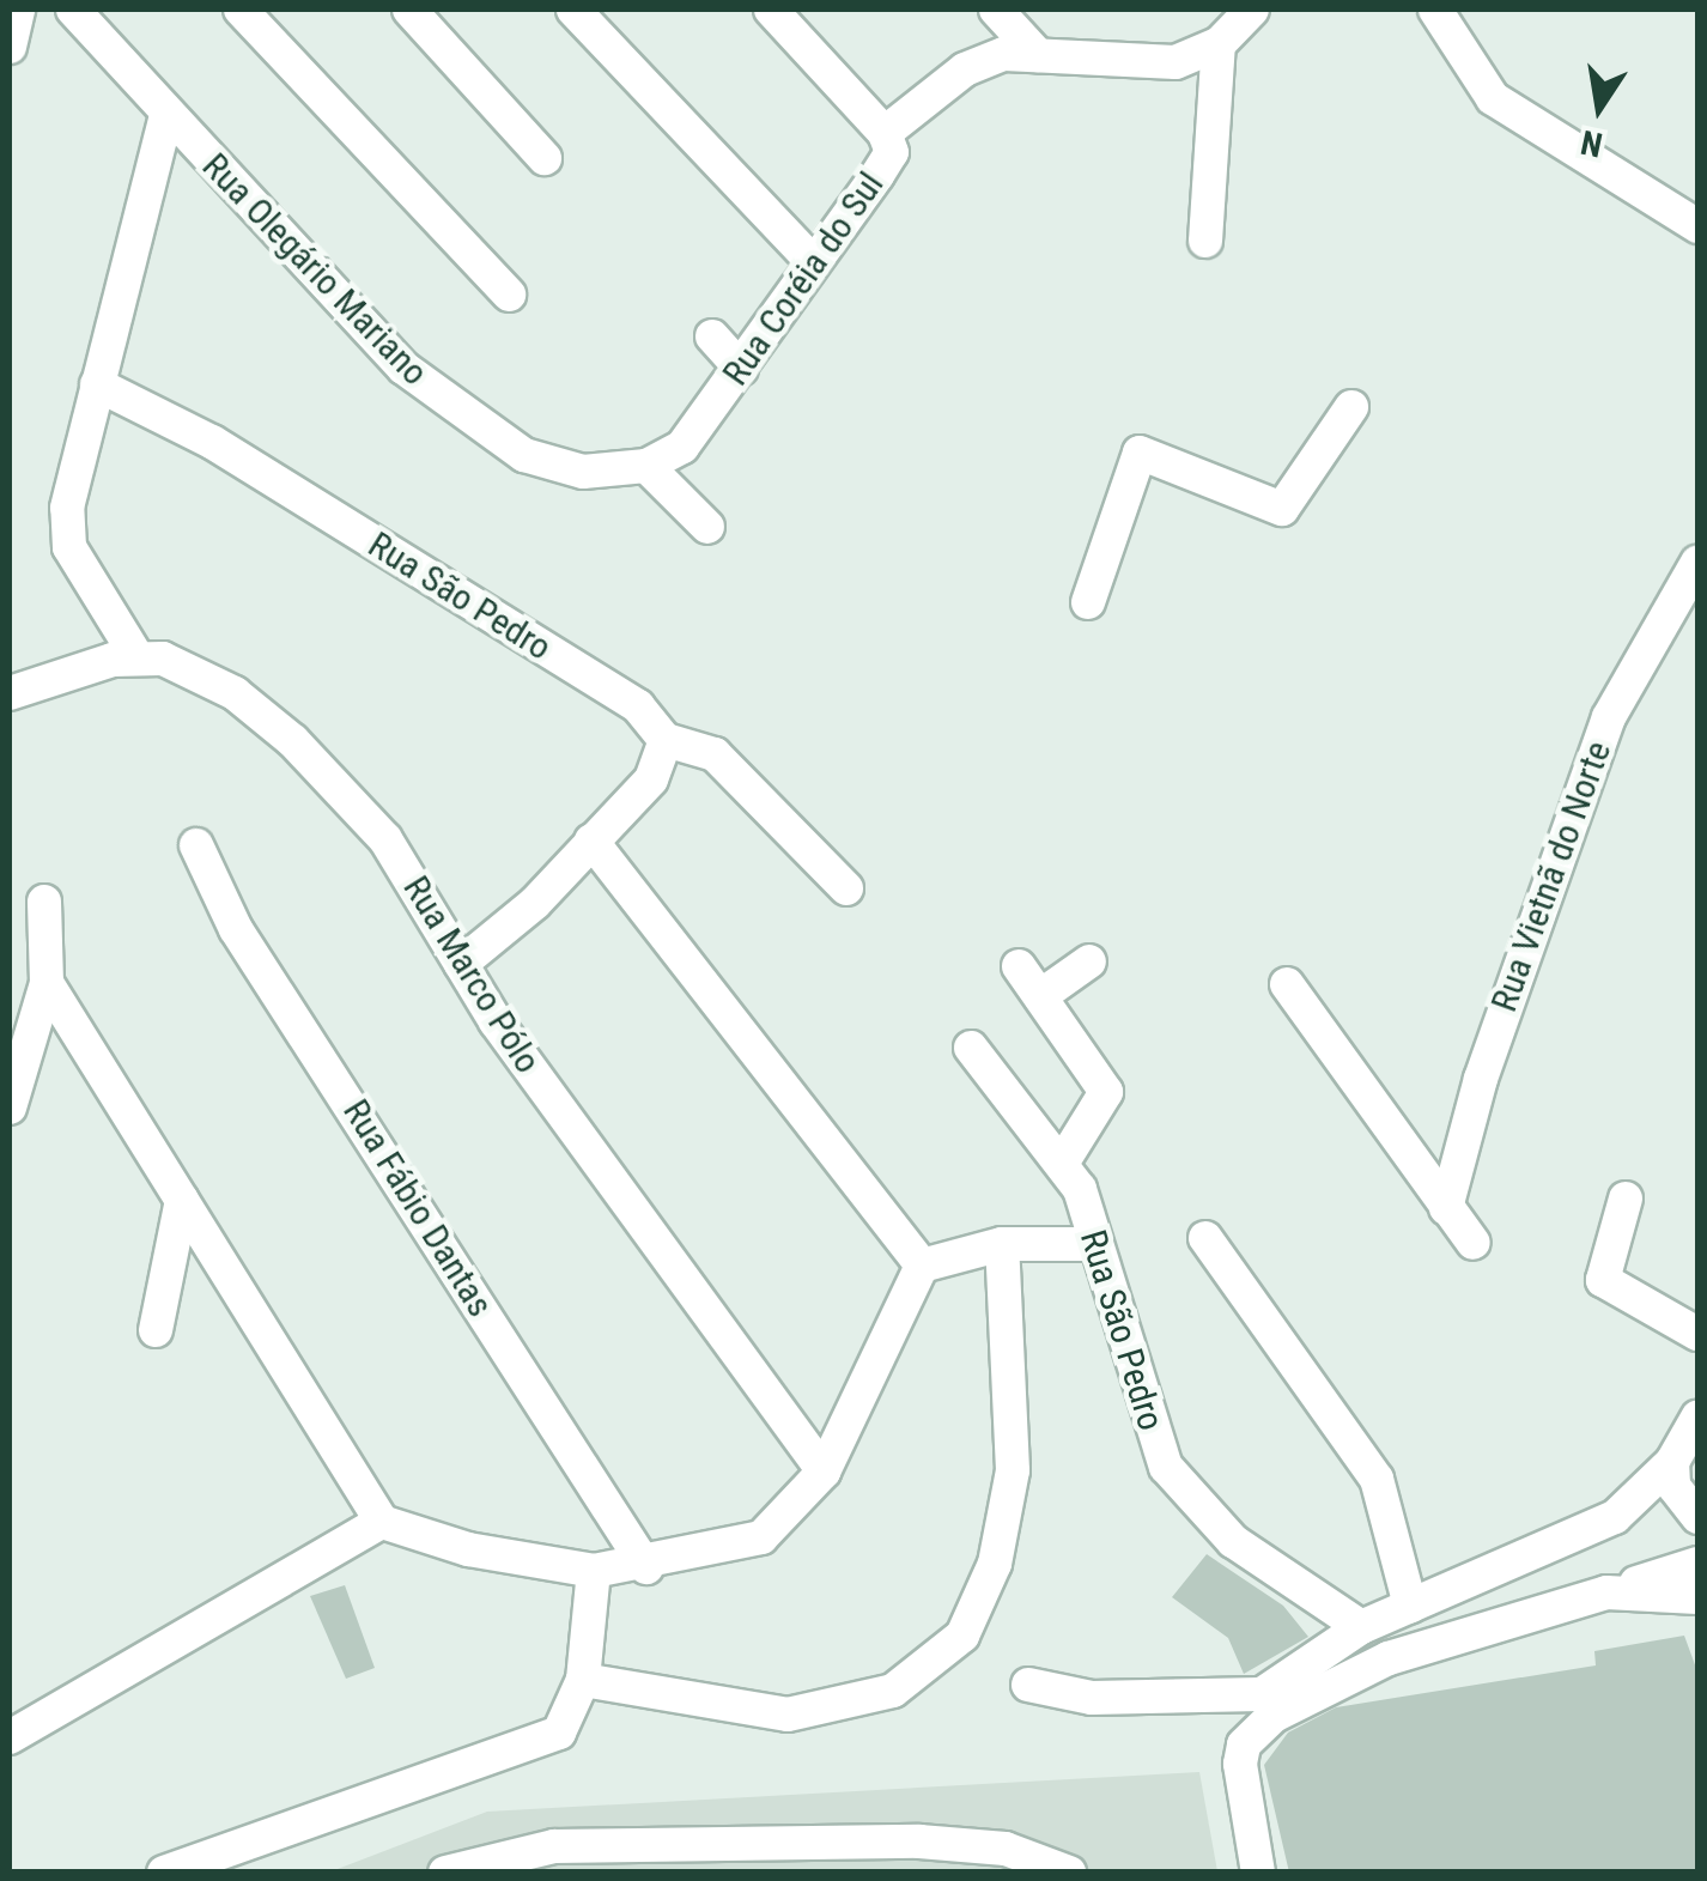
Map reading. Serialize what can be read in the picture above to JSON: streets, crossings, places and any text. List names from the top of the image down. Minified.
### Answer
{"streets":{"street":["Rua Olegário Mariano","Rua Coréia do Sul","Rua São Pedro","Rua Vietnã do Norte","Rua Marco Pólo","Rua Fábio Dantas"]},"crossings":[["Rua Olegário Mariano","Rua Coréia do Sul"]],"north":"bottom"}
